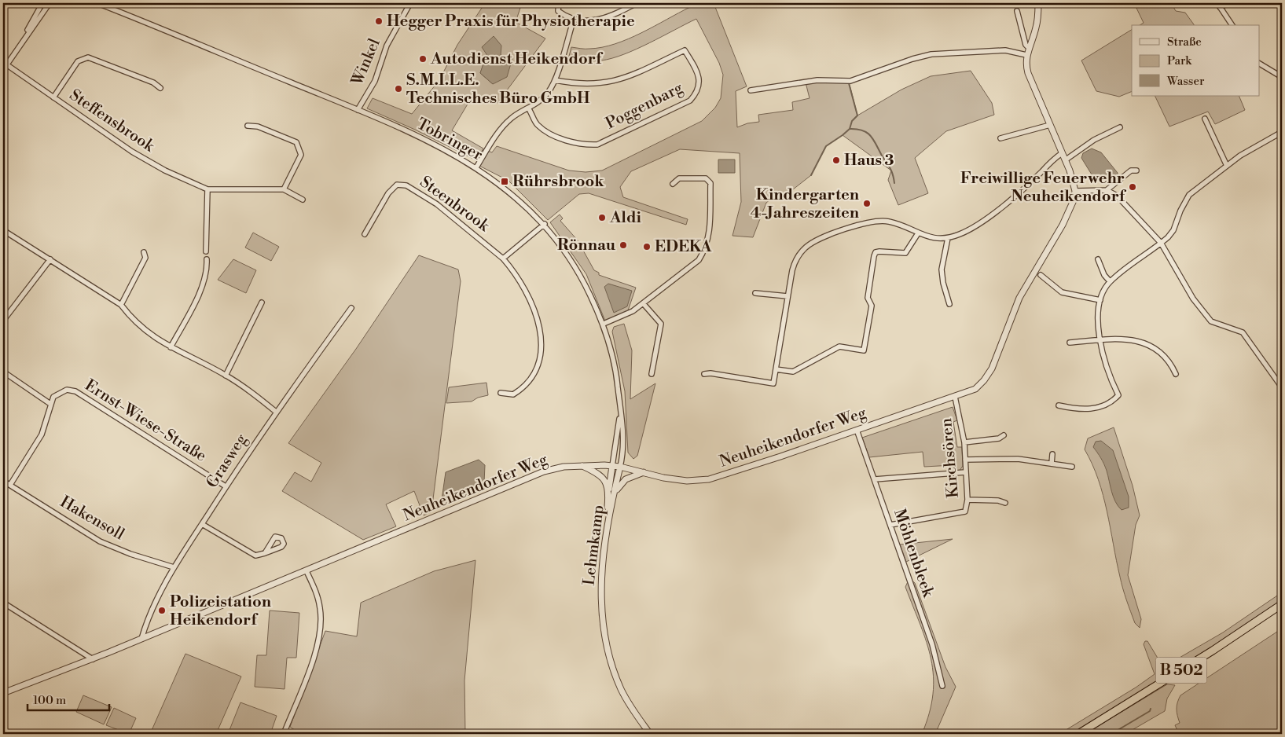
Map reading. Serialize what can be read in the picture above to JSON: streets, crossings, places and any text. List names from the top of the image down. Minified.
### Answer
{"streets":{"highway":["B 502"],"street":["Winkel","Poggenbarg","Steffensbrook","Tobringer","Steenbrook","Ernst-Wiese-Straße","Neuheikendorfer Weg","Kirchsören","Grasweg","Hakensoll","Lehmkamp","Möhlenbleek"]},"crossings":[["Winkel","Tobringer"],["Tobringer","Neuheikendorfer Weg"],["Tobringer","Lehmkamp"],["Ernst-Wiese-Straße","Grasweg"],["Neuheikendorfer Weg","Kirchsören"],["Neuheikendorfer Weg","Grasweg"],["Neuheikendorfer Weg","Lehmkamp"],["Neuheikendorfer Weg","Möhlenbleek"],["Kirchsören","Möhlenbleek"],["Grasweg","Hakensoll"]],"places":{"other":["Hegger Praxis für Physiotherapie","Autodienst Heikendorf","S.M.I.L.E. Technisches Büro GmbH","Haus 3","Freiwillige Feuerwehr Neuheikendorf","Kindergarten 4-Jahreszeiten","Aldi","Rönnau","EDEKA","Polizeistation Heikendorf"],"transit":["Rührsbrook"]},"legend":["Straße","Park","Wasser"],"scale_bar":"100 m"}
